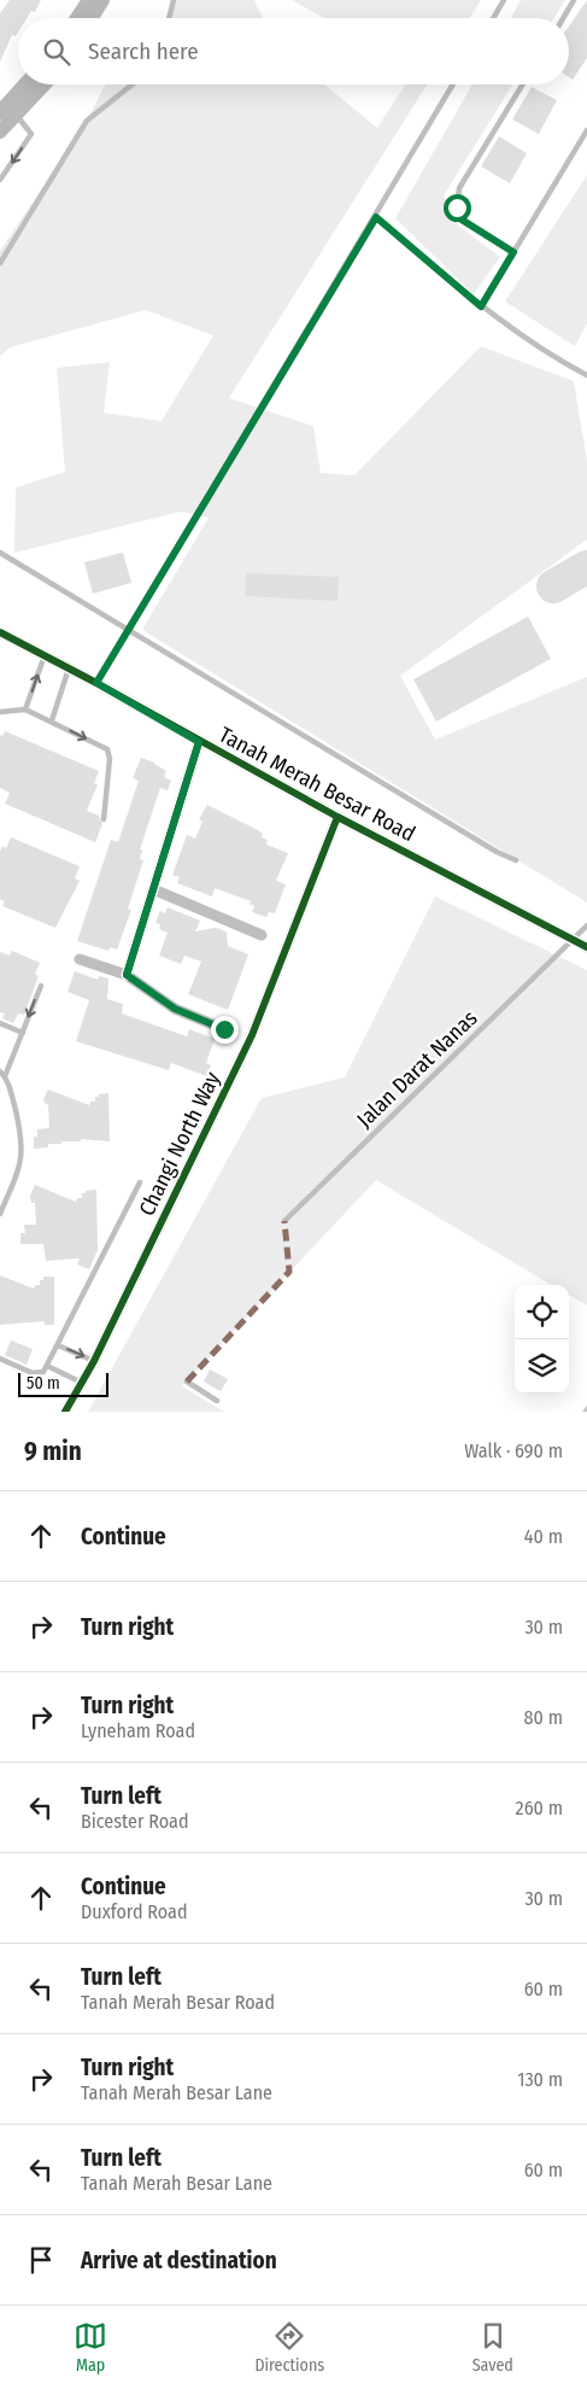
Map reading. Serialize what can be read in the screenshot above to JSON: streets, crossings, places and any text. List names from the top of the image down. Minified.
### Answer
{"streets":{"street":["Tanah Merah Besar Road","Changi North Way"],"lane":["Jalan Darat Nanas"]},"crossings":[["Tanah Merah Besar Road","Jalan Darat Nanas"],["Tanah Merah Besar Road","Changi North Way"]],"scale_bar":"50 m","page":{"search":"Search here","scale":"50 m","heading":["9 min","Walk · 690 m"],"list":[["Continue","40 m"],["Turn right","30 m"],["Turn right","Lyneham Road","80 m"],["Turn left","Bicester Road","260 m"],["Continue","Duxford Road","30 m"],["Turn left","Tanah Merah Besar Road","60 m"],["Turn right","Tanah Merah Besar Lane","130 m"],["Turn left","Tanah Merah Besar Lane","60 m"],"Arrive at destination"],"nav":["Map","Directions","Saved"]}}
